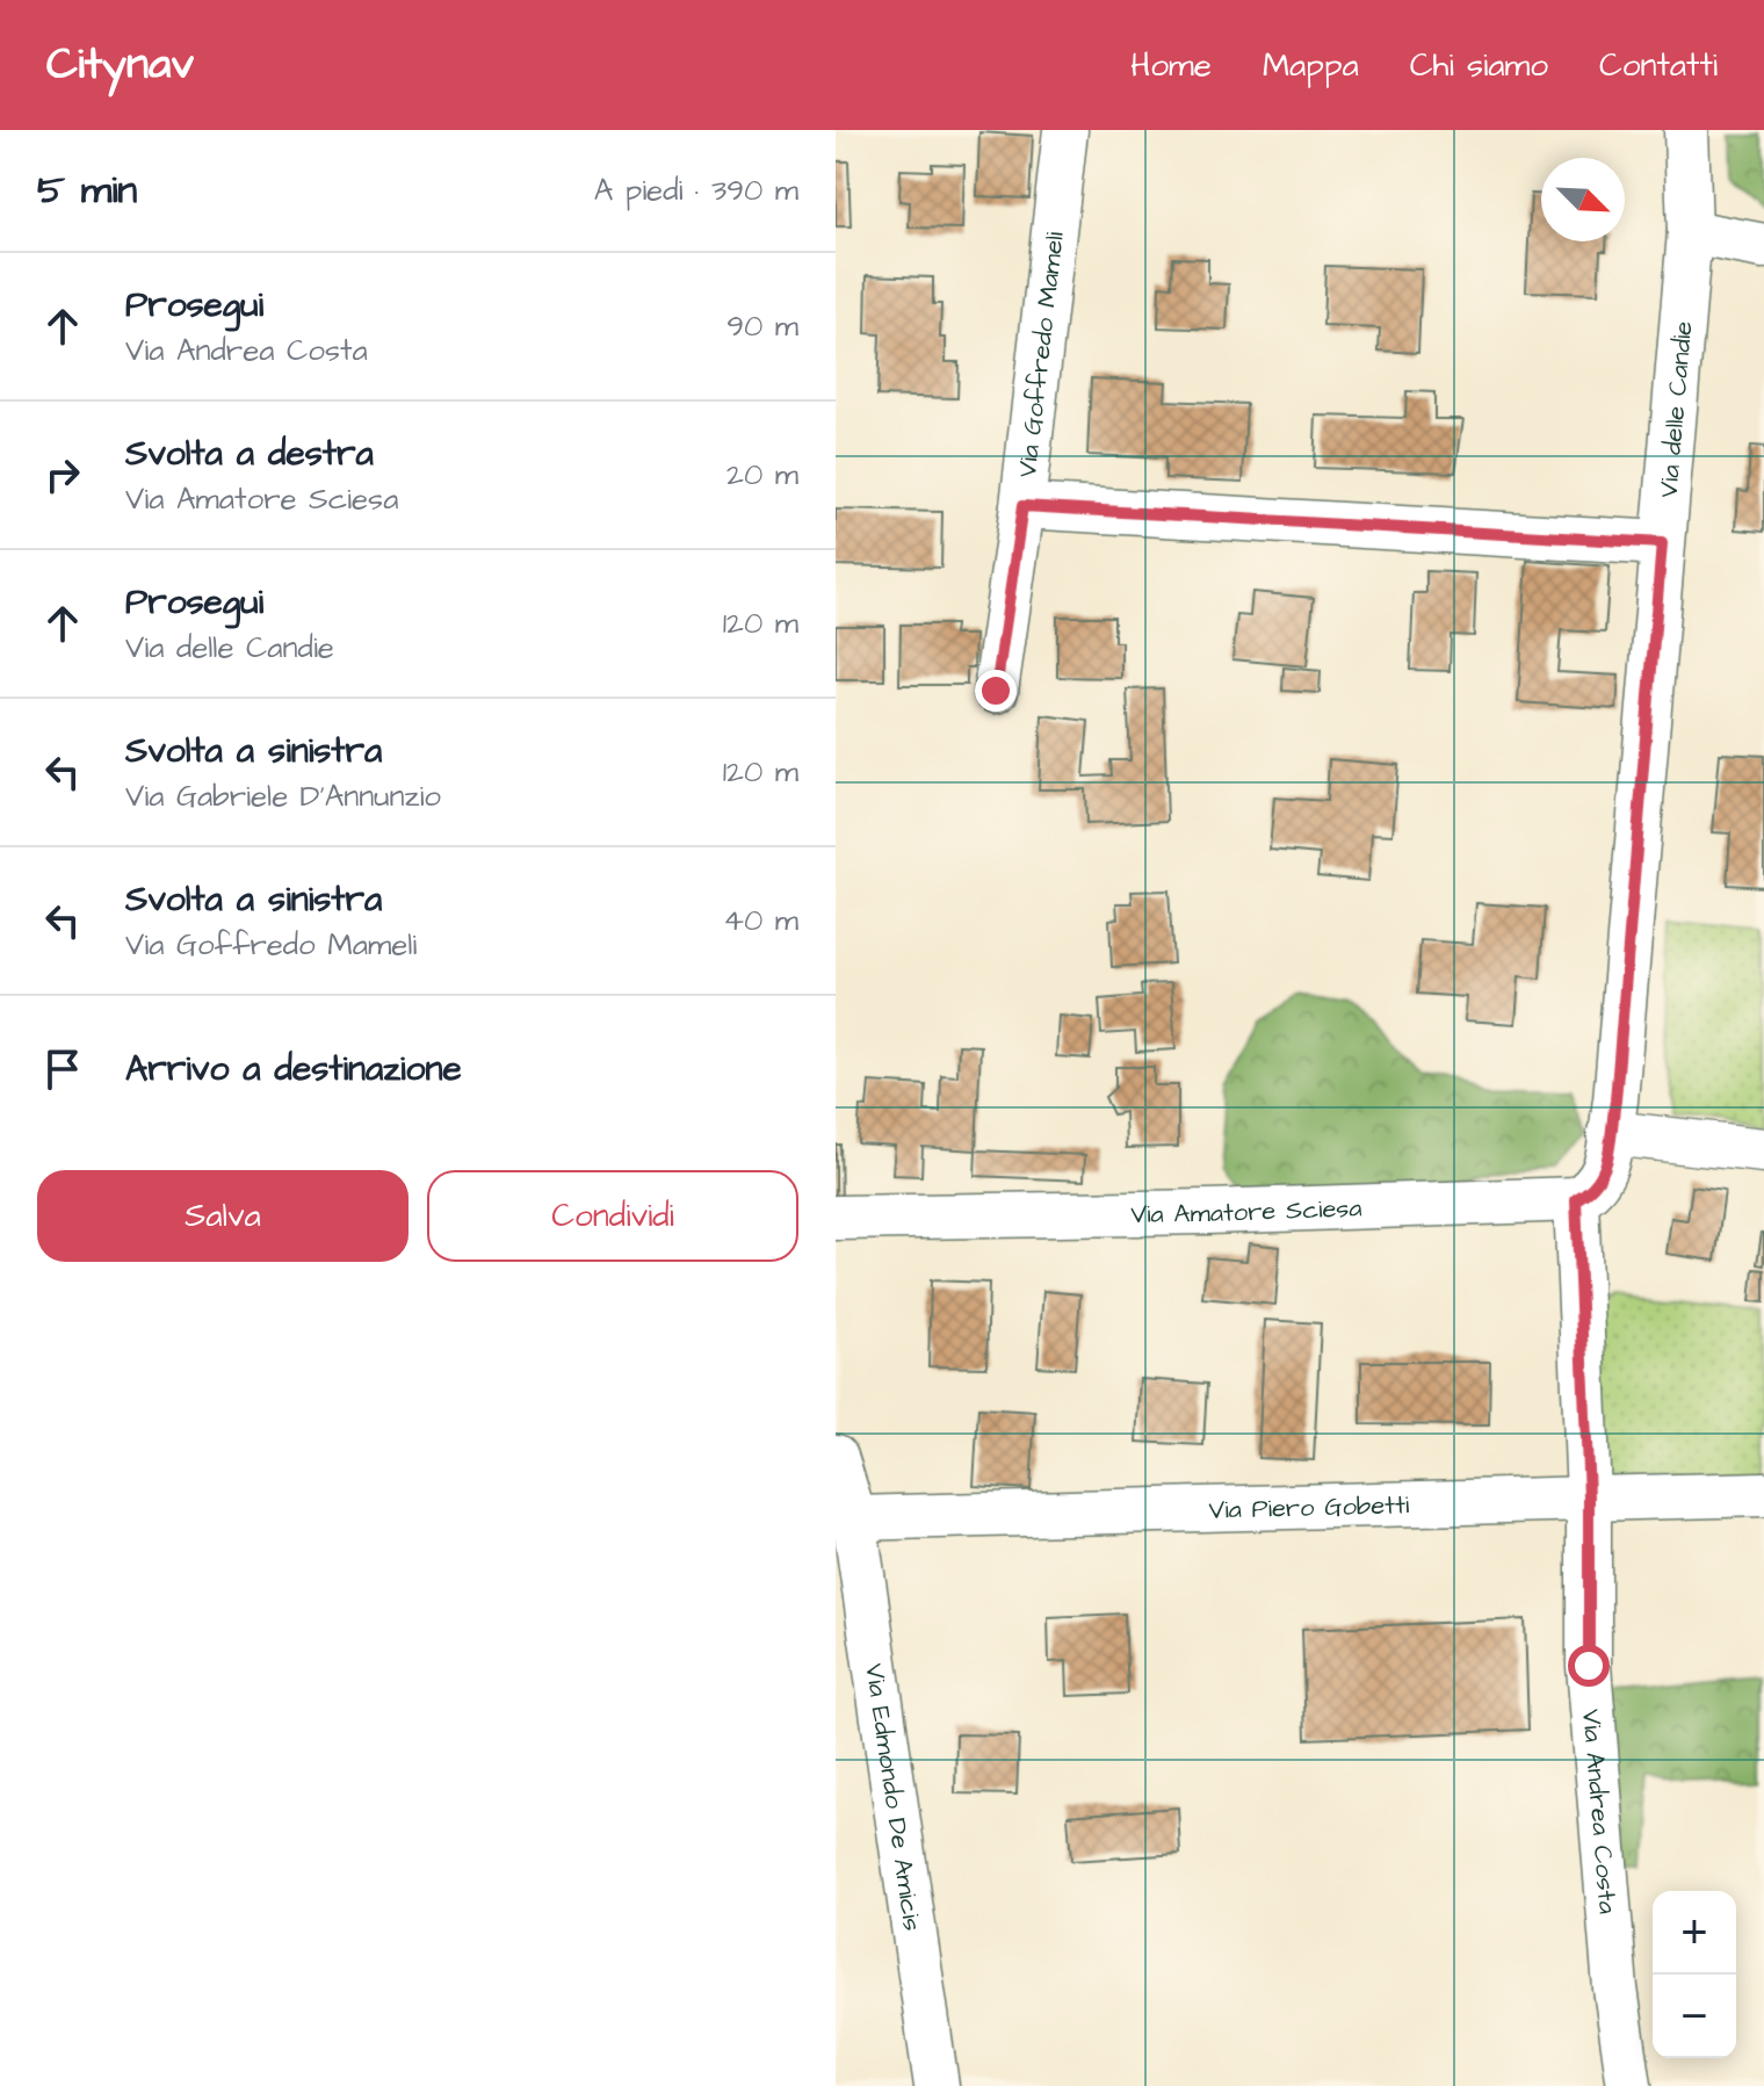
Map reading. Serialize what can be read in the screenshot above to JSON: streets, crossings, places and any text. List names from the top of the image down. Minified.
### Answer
{"streets":{"street":["Via Goffredo Mameli","Via delle Candie","Via Amatore Sciesa","Via Piero Gobetti","Via Edmondo De Amicis","Via Andrea Costa"]},"crossings":[["Via Amatore Sciesa","Via Andrea Costa"],["Via Piero Gobetti","Via Edmondo De Amicis"],["Via Piero Gobetti","Via Andrea Costa"]],"north":"bottom right","page":{"header":"Citynav","nav":["Home","Mappa","Chi siamo","Contatti"],"heading":["5 min","A piedi · 390 m"],"list":[["Prosegui","Via Andrea Costa","90 m"],["Svolta a destra","Via Amatore Sciesa","20 m"],["Prosegui","Via delle Candie","120 m"],["Svolta a sinistra","Via Gabriele D'Annunzio","120 m"],["Svolta a sinistra","Via Goffredo Mameli","40 m"],"Arrivo a destinazione"],"buttons":["Salva","Condividi"],"map_buttons":["+","−"]}}
